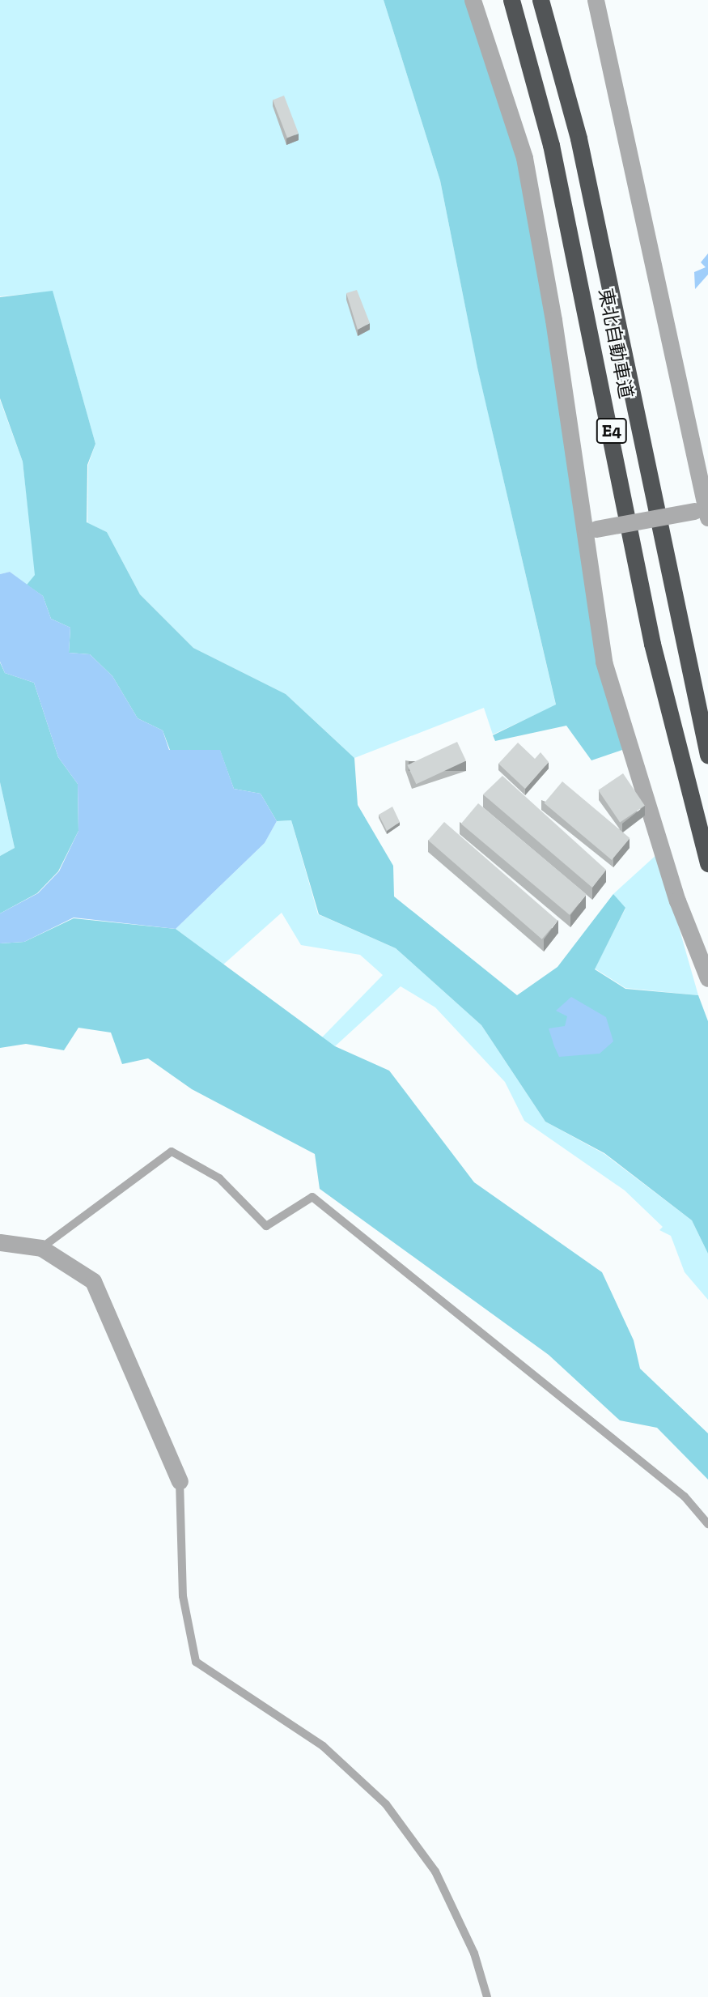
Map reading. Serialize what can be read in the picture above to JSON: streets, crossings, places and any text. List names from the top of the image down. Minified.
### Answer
{"streets":{"highway":["東北自動車道","E4"]}}
